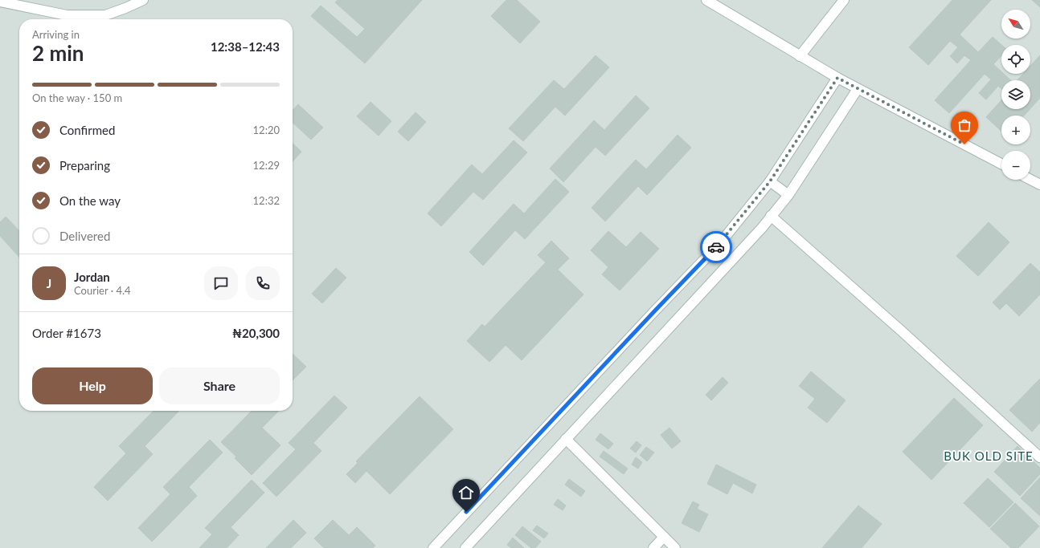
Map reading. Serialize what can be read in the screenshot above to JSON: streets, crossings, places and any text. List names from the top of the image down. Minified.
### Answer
{"districts":["BUK OLD SITE"],"north":"top left","page":{"map_buttons":["+","−"],"heading":["2 min","Arriving in","12:38–12:43"],"panel":["Jordan","Courier · 4.4","Order #1673","₦20,300"],"bar":"On the way · 150 m","list":[["Confirmed","12:20"],["Preparing","12:29"],["On the way","12:32"],"Delivered"],"round":"J","buttons":["Help","Share"]}}
